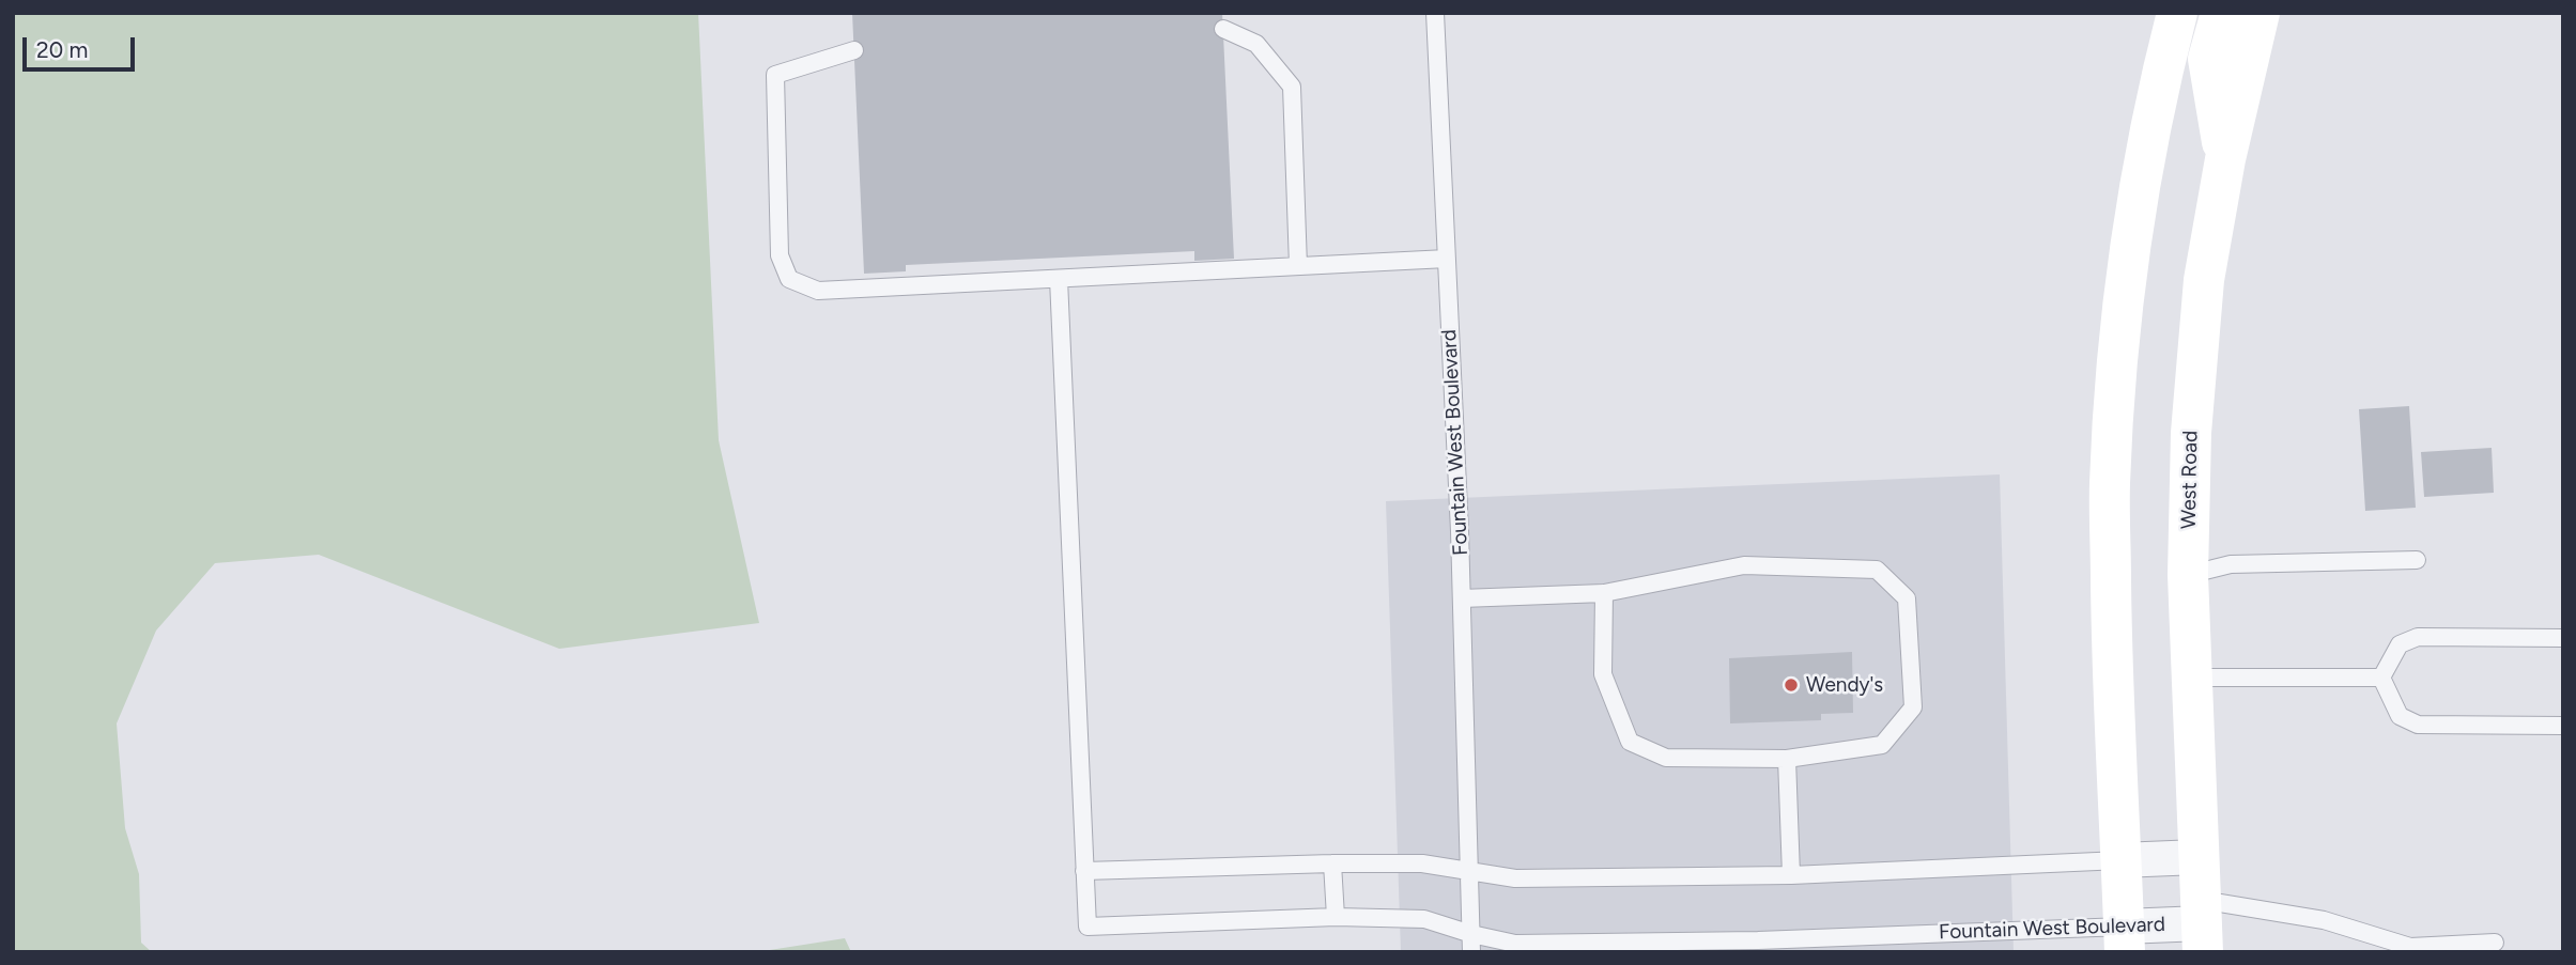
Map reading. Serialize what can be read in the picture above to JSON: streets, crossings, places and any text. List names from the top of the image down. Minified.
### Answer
{"streets":{"street":["Fountain West Boulevard","West Road"]},"crossings":[["Fountain West Boulevard","West Road"]],"places":["Wendy's"],"scale_bar":"20 m"}
